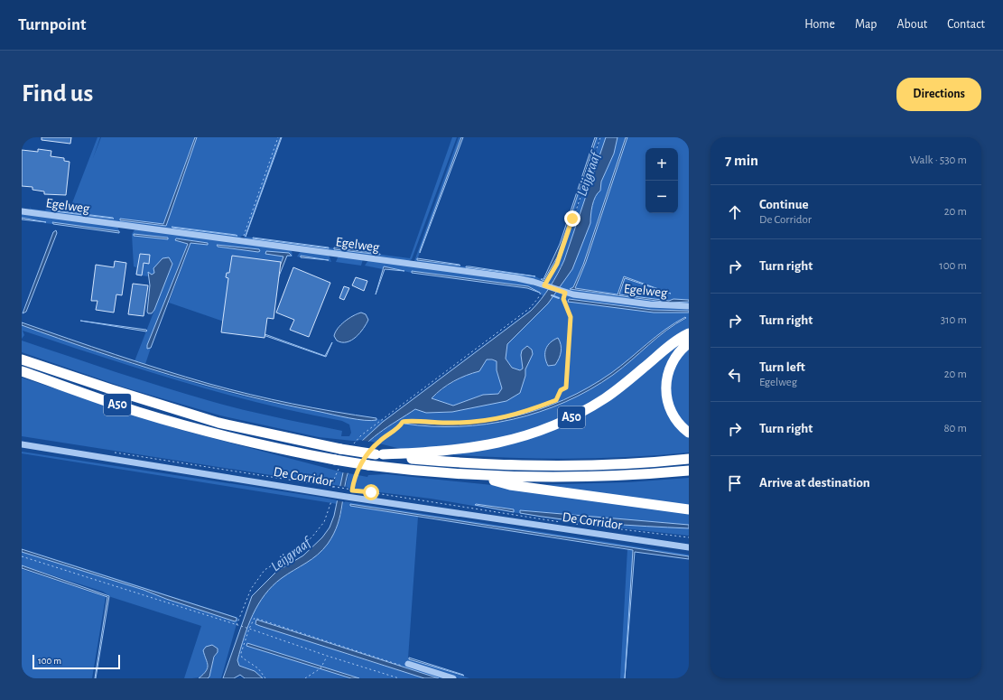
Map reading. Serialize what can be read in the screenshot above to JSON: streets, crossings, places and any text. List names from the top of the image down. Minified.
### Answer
{"streets":{"highway":["A50"],"street":["Egelweg","De Corridor"]},"water":["Leijgraaf"],"scale_bar":"100 m","page":{"header":"Turnpoint","nav":["Home","Map","About","Contact"],"buttons":"Directions","title":"Find us","heading":["7 min","Walk · 530 m"],"map_buttons":["+","−"],"list":[["Continue","De Corridor","20 m"],["Turn right","100 m"],["Turn right","310 m"],["Turn left","Egelweg","20 m"],["Turn right","80 m"],"Arrive at destination"],"scale":"100 m"}}
